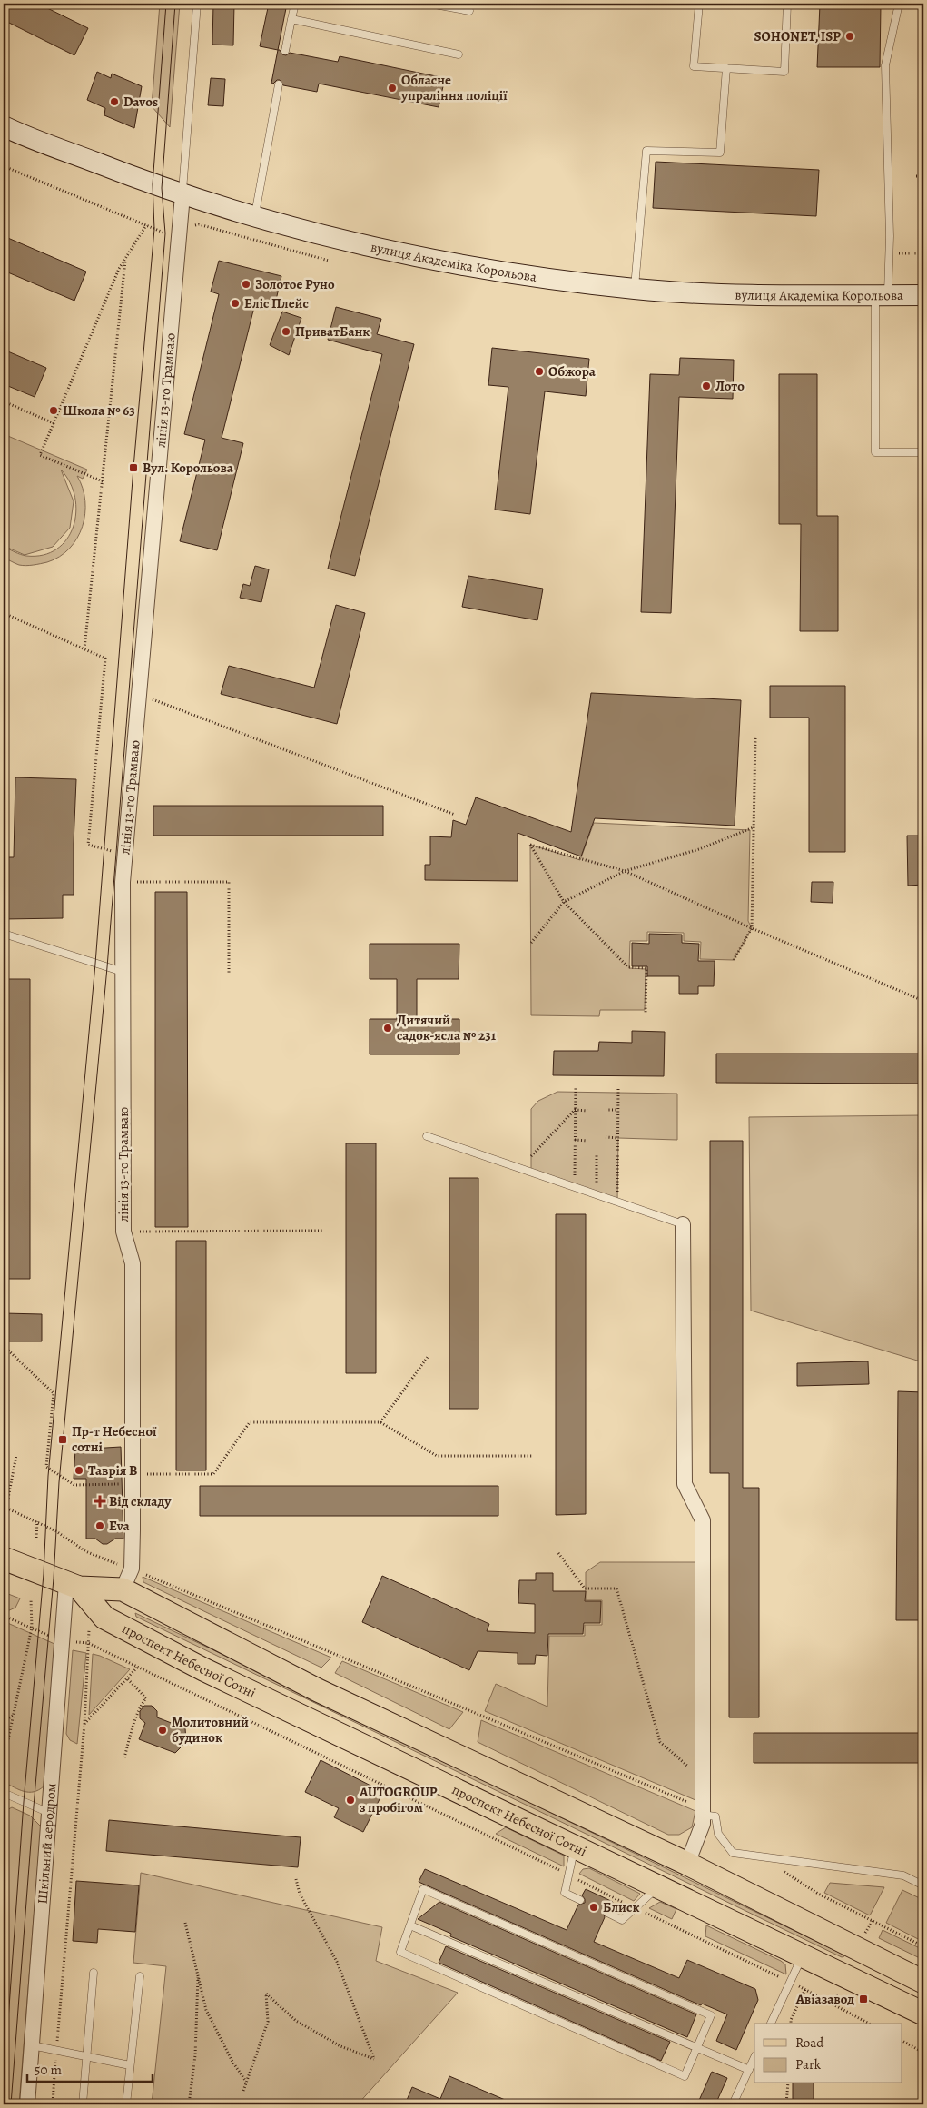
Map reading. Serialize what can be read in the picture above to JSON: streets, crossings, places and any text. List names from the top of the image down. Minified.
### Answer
{"streets":{"main road":["вулиця Академіка Корольова","проспект Небесної Сотні"],"street":["лінія 13-го Трамваю","Шкільний аеродром"]},"crossings":[["вулиця Академіка Корольова","лінія 13-го Трамваю"],["лінія 13-го Трамваю","проспект Небесної Сотні"],["проспект Небесної Сотні","Шкільний аеродром"]],"places":{"other":["SOHONET, ISP","Обласне упраління поліції","Davos","Золотое Руно","Еліс Плейс","ПриватБанк","Обжора","Лото","Школа № 63","Дитячий садок-ясла № 231","Таврія В","Eva","Молитовний будинок","AUTOGROUP з пробігом","Блиск"],"transit":["Вул. Корольова","Пр-т Небесної сотні","Авіазавод"],"health":["Від складу"]},"legend":["Road","Park"],"scale_bar":"50 m"}
